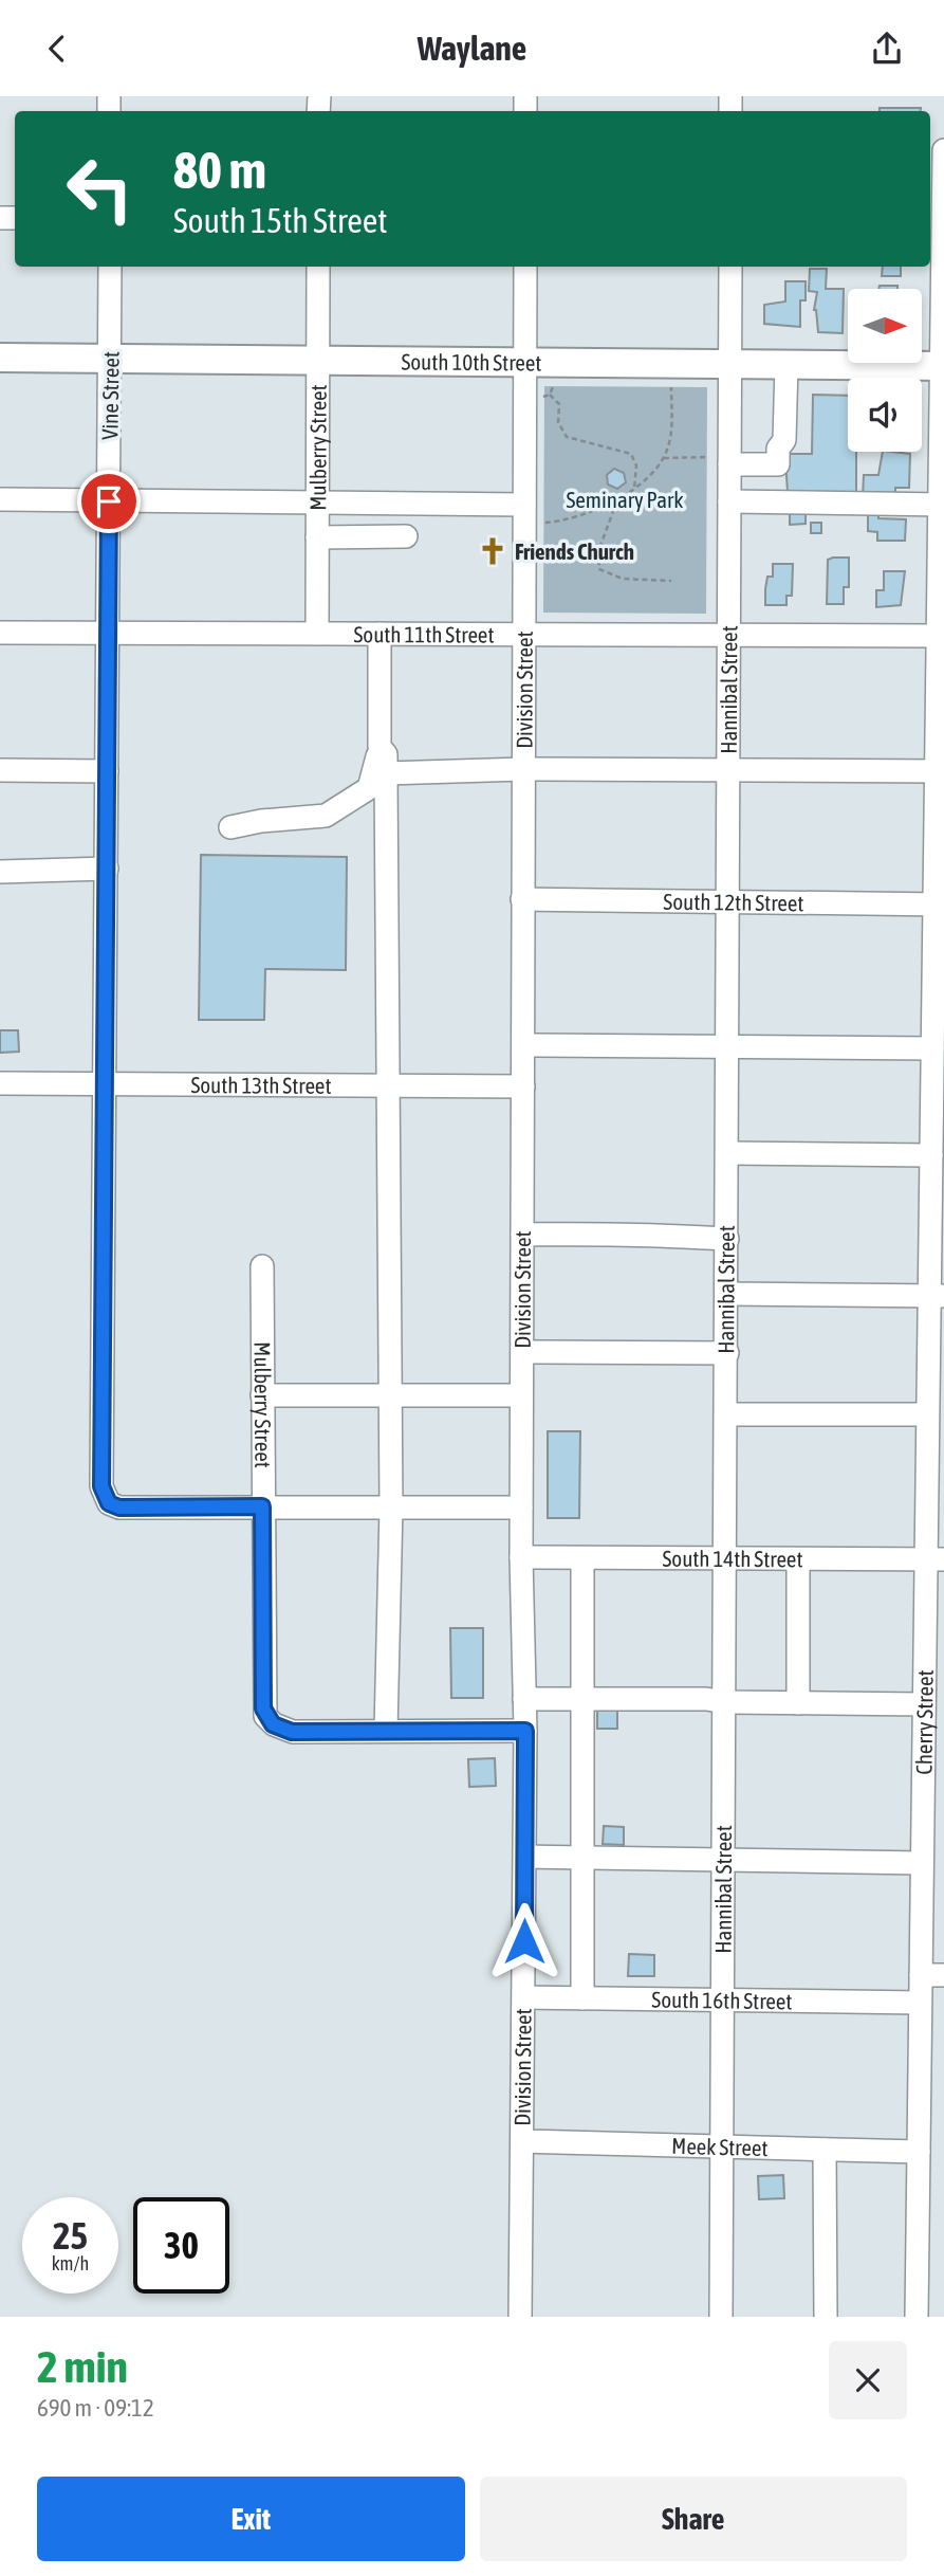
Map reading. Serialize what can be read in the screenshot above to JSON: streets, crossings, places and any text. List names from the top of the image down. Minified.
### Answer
{"streets":{"main road":["South 10th Street"],"street":["Vine Street","Mulberry Street","South 11th Street","Division Street","Hannibal Street","South 12th Street","South 13th Street","South 14th Street","Cherry Street","South 16th Street","Meek Street"]},"crossings":[["South 10th Street","Vine Street"],["South 10th Street","Mulberry Street"],["South 10th Street","Division Street"],["South 10th Street","Hannibal Street"],["South 10th Street","Cherry Street"],["Vine Street","Mulberry Street"],["Vine Street","South 11th Street"],["Vine Street","South 13th Street"],["Mulberry Street","South 11th Street"],["South 11th Street","Division Street"],["South 11th Street","Hannibal Street"],["South 11th Street","Cherry Street"],["Division Street","South 12th Street"],["Division Street","South 13th Street"],["Division Street","South 14th Street"],["Division Street","South 16th Street"],["Division Street","Meek Street"],["Hannibal Street","South 12th Street"],["Hannibal Street","South 14th Street"],["Hannibal Street","South 16th Street"],["Hannibal Street","Meek Street"],["South 12th Street","Cherry Street"],["South 14th Street","Cherry Street"],["Cherry Street","South 16th Street"],["Cherry Street","Meek Street"]],"parks":["Seminary Park"],"places":{"church":["Friends Church"]},"north":"right","page":{"header":"Waylane","turn":["80 m","South 15th Street"],"speed":"25 km/h","limit":"30","heading":["2 min","690 m · 09:12"],"buttons":["Exit","Share"]}}
